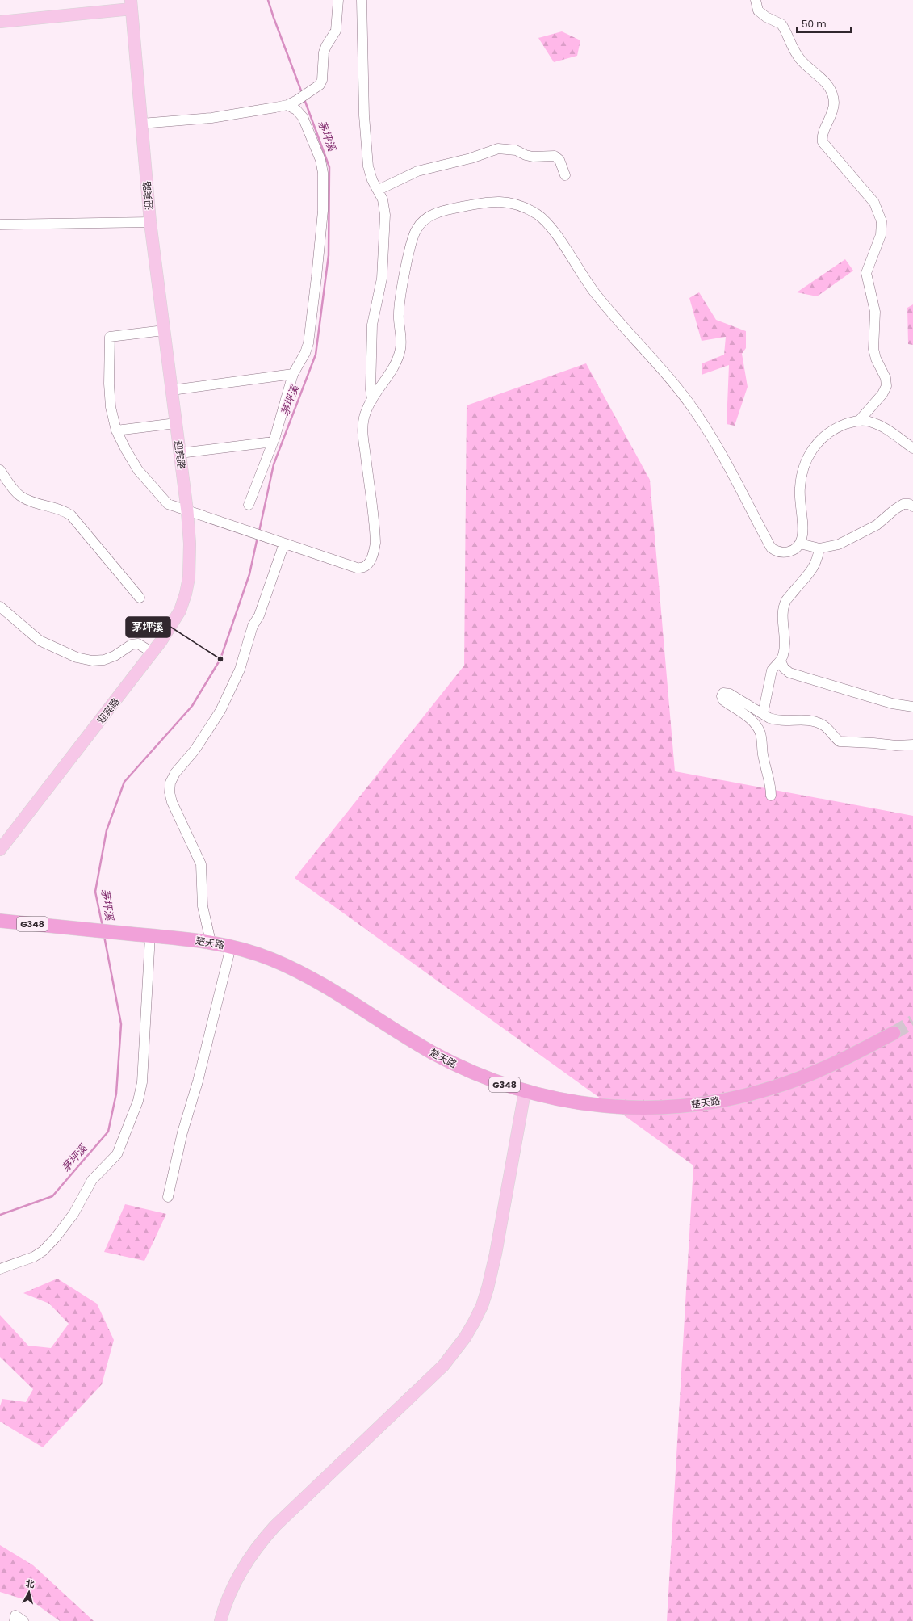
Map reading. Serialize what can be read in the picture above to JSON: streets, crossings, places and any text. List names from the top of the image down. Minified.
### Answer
{"streets":{"highway":["G348","楚天路"],"main road":["迎宾路"]},"water":["茅坪溪"],"places":["茅坪溪"],"scale_bar":"50 m","north":"top"}
